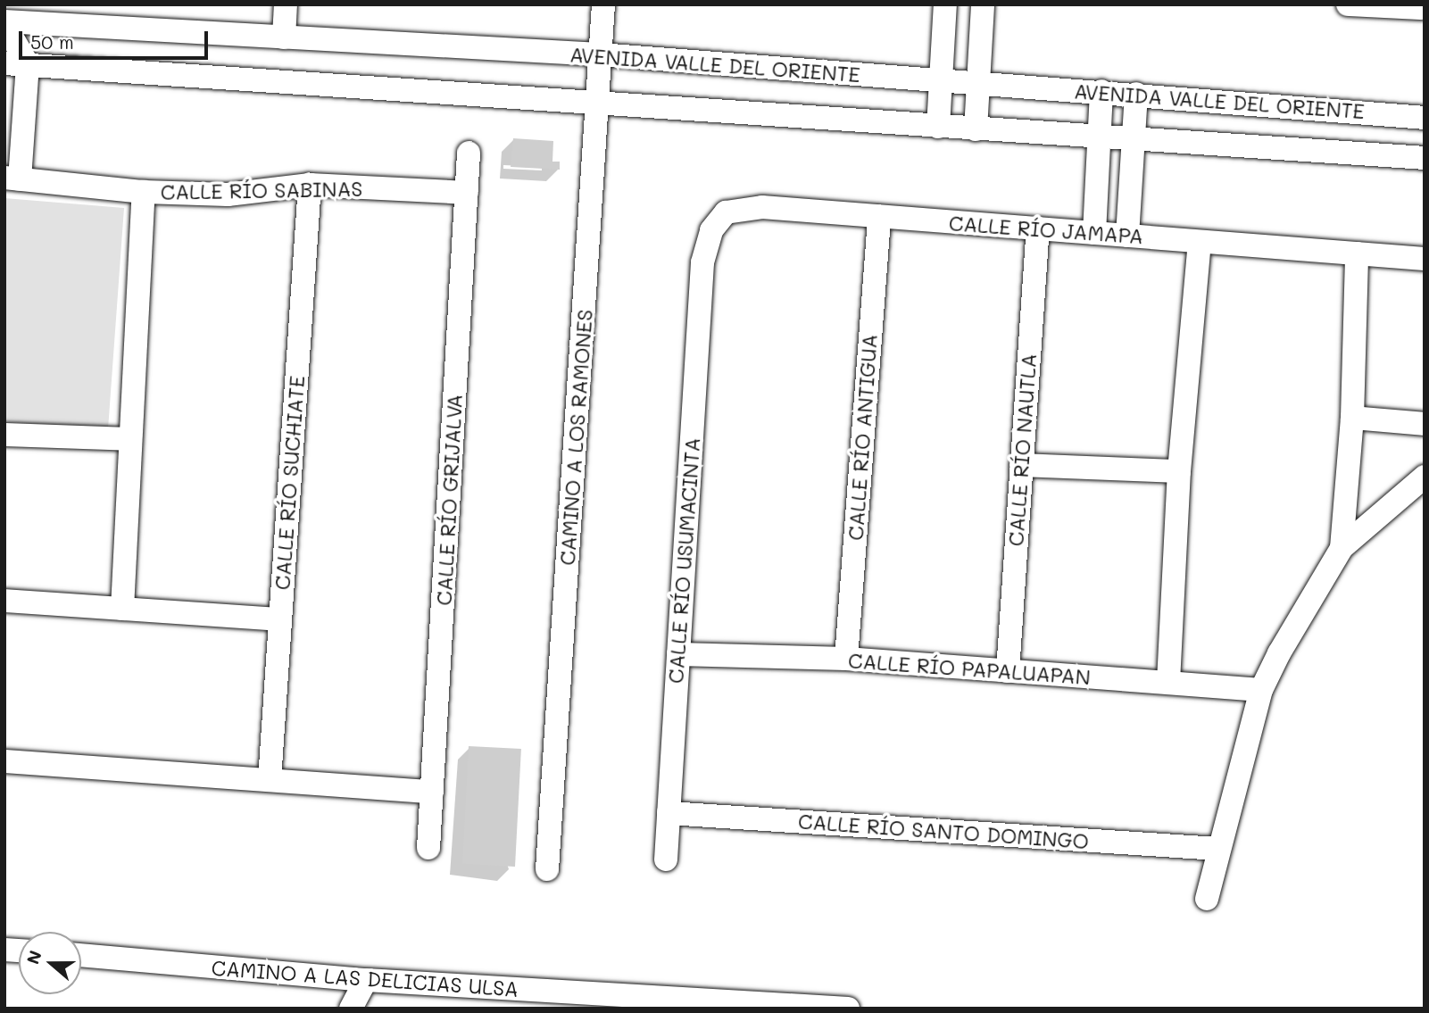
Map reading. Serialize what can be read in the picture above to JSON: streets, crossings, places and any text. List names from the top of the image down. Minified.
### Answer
{"streets":{"street":["AVENIDA VALLE DEL ORIENTE","CALLE RÍO SABINAS","CALLE RÍO JAMAPA","CAMINO A LOS RAMONES","CALLE RÍO ANTIGUA","CALLE RÍO NAUTLA","CALLE RÍO SUCHIATE","CALLE RÍO GRIJALVA","CALLE RÍO USUMACINTA","CALLE RÍO PAPALUAPAN","CALLE RÍO SANTO DOMINGO","CAMINO A LAS DELICIAS ULSA"]},"crossings":[["AVENIDA VALLE DEL ORIENTE","CAMINO A LOS RAMONES"],["CALLE RÍO SABINAS","CALLE RÍO SUCHIATE"],["CALLE RÍO SABINAS","CALLE RÍO GRIJALVA"],["CALLE RÍO JAMAPA","CALLE RÍO ANTIGUA"],["CALLE RÍO JAMAPA","CALLE RÍO NAUTLA"],["CALLE RÍO JAMAPA","CALLE RÍO USUMACINTA"],["CALLE RÍO ANTIGUA","CALLE RÍO PAPALUAPAN"],["CALLE RÍO NAUTLA","CALLE RÍO PAPALUAPAN"],["CALLE RÍO USUMACINTA","CALLE RÍO PAPALUAPAN"],["CALLE RÍO USUMACINTA","CALLE RÍO SANTO DOMINGO"]],"scale_bar":"50 m","north":"left"}
